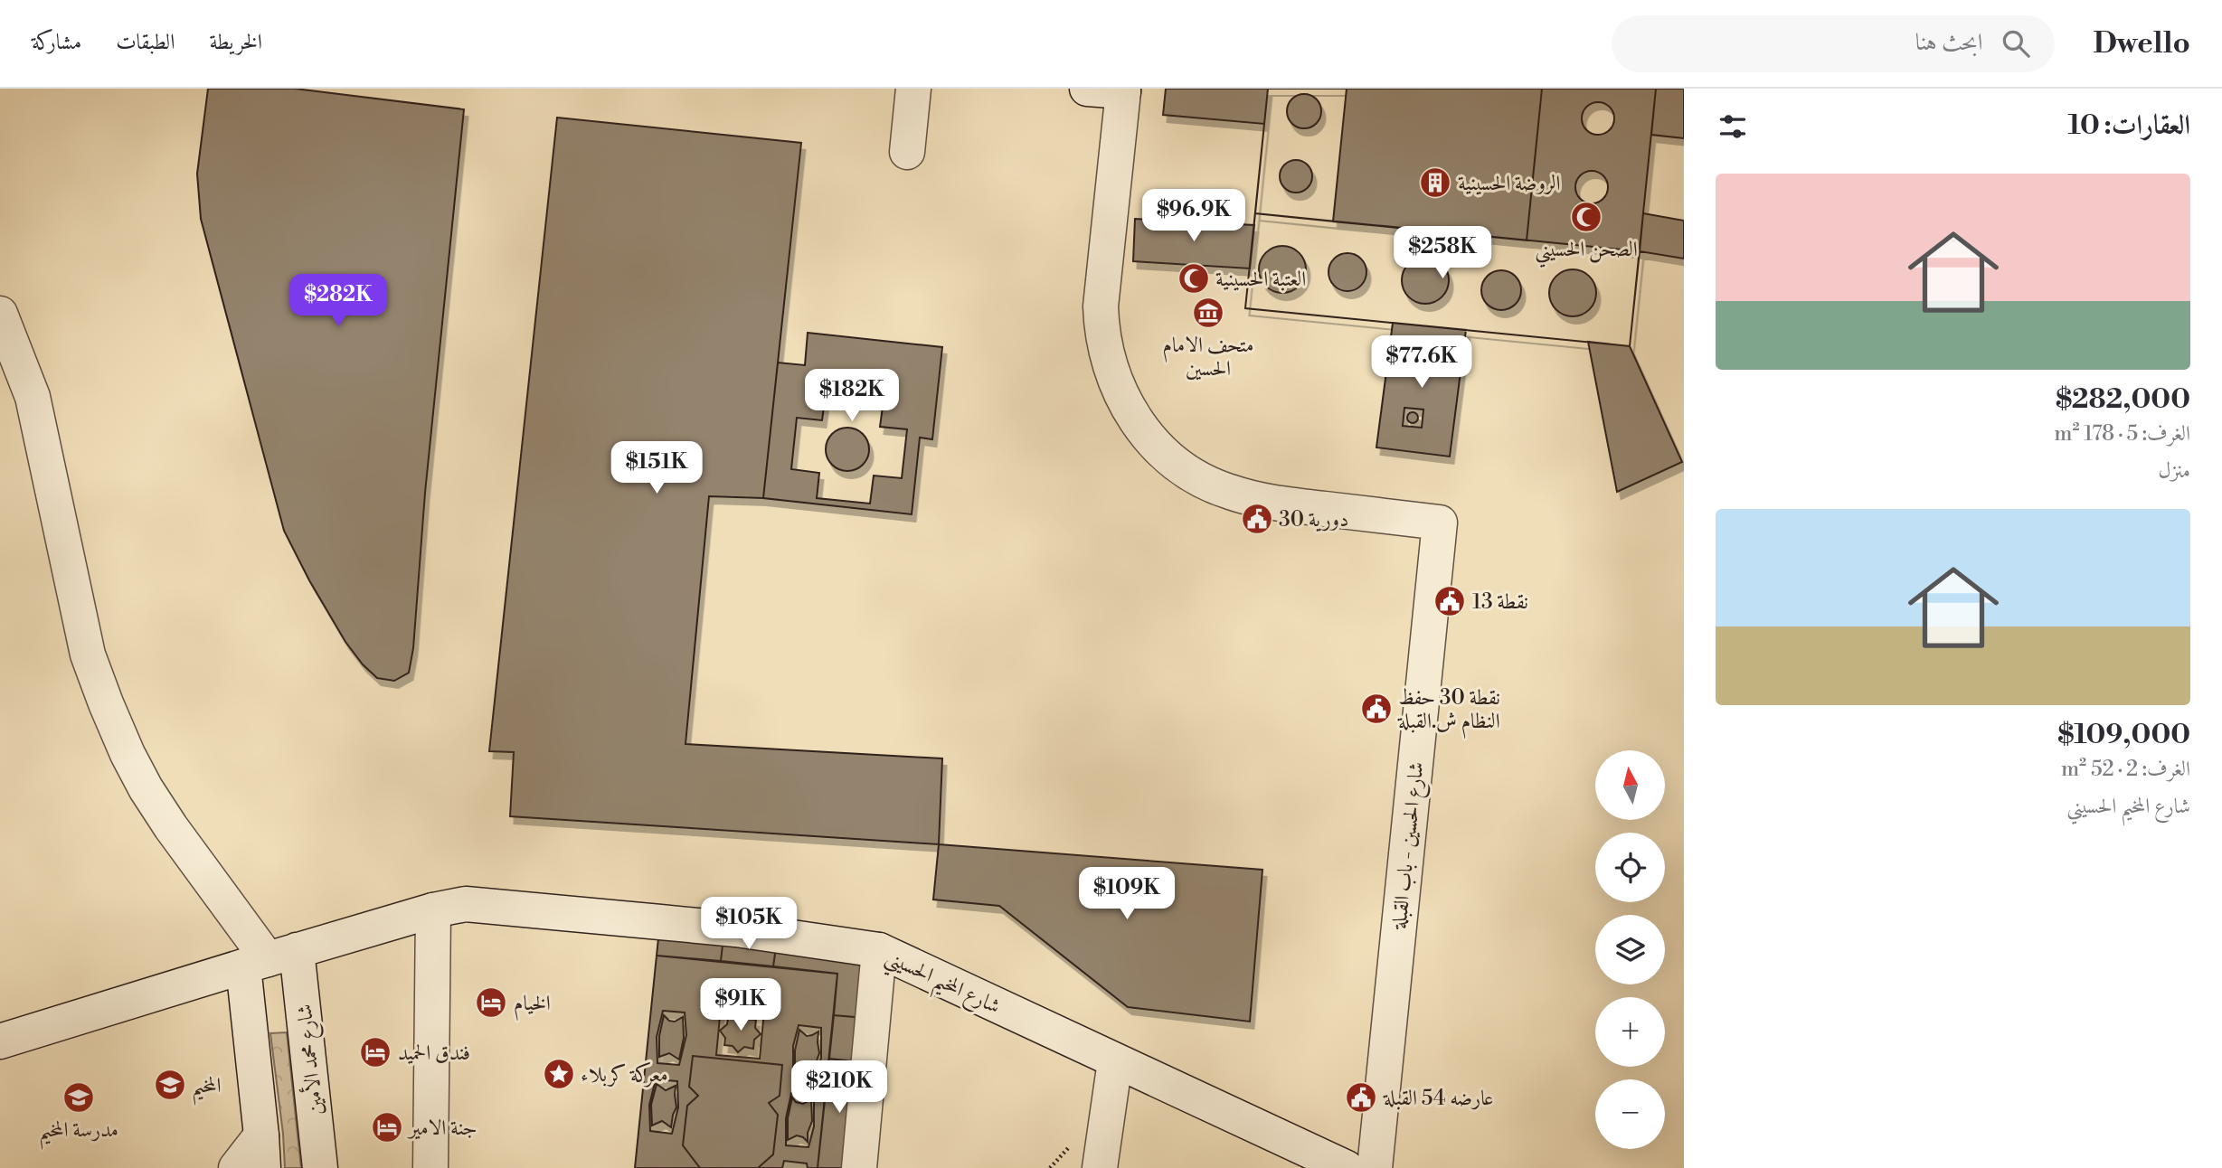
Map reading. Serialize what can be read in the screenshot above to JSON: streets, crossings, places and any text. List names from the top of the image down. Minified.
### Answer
{"streets":{"street":["شارع الحسين - باب القبلة","شارع المخيم الحسيني","شارع محمد الأمين"]},"crossings":[["شارع المخيم الحسيني","شارع محمد الأمين"]],"places":{"building":["الروضة الحسينية"],"mosque":["الصحن الحسيني","العتبة الحسينية"],"museum":["متحف الامام الحسين"],"public building":["دورية 30","نقطة 13","نقطة 30 حفظ النظام ش.القبلة","عارضه 54 القبلة"],"hotel":["الخيام","فندق الحميد","جنة الامير"],"place":["معركة كربلاء"],"school or university":["المخيم","مدرسة المخيم"]},"north":"top","page":{"header":"Dwello","search":"ابحث هنا","nav":["الخريطة","الطبقات","مشاركة"],"heading":"العقارات: 10","list":[{"name":"$282,000","note":"الغرف: 5 · 178 m² · منزل"},{"name":"$109,000","note":"الغرف: 2 · 52 m² · شارع المخيم الحسيني"}],"price":["$96.9K","$258K","$282K","$77.6K","$182K","$151K","$109K","$105K","$91K","$210K"],"map_buttons":["+","−"]}}
